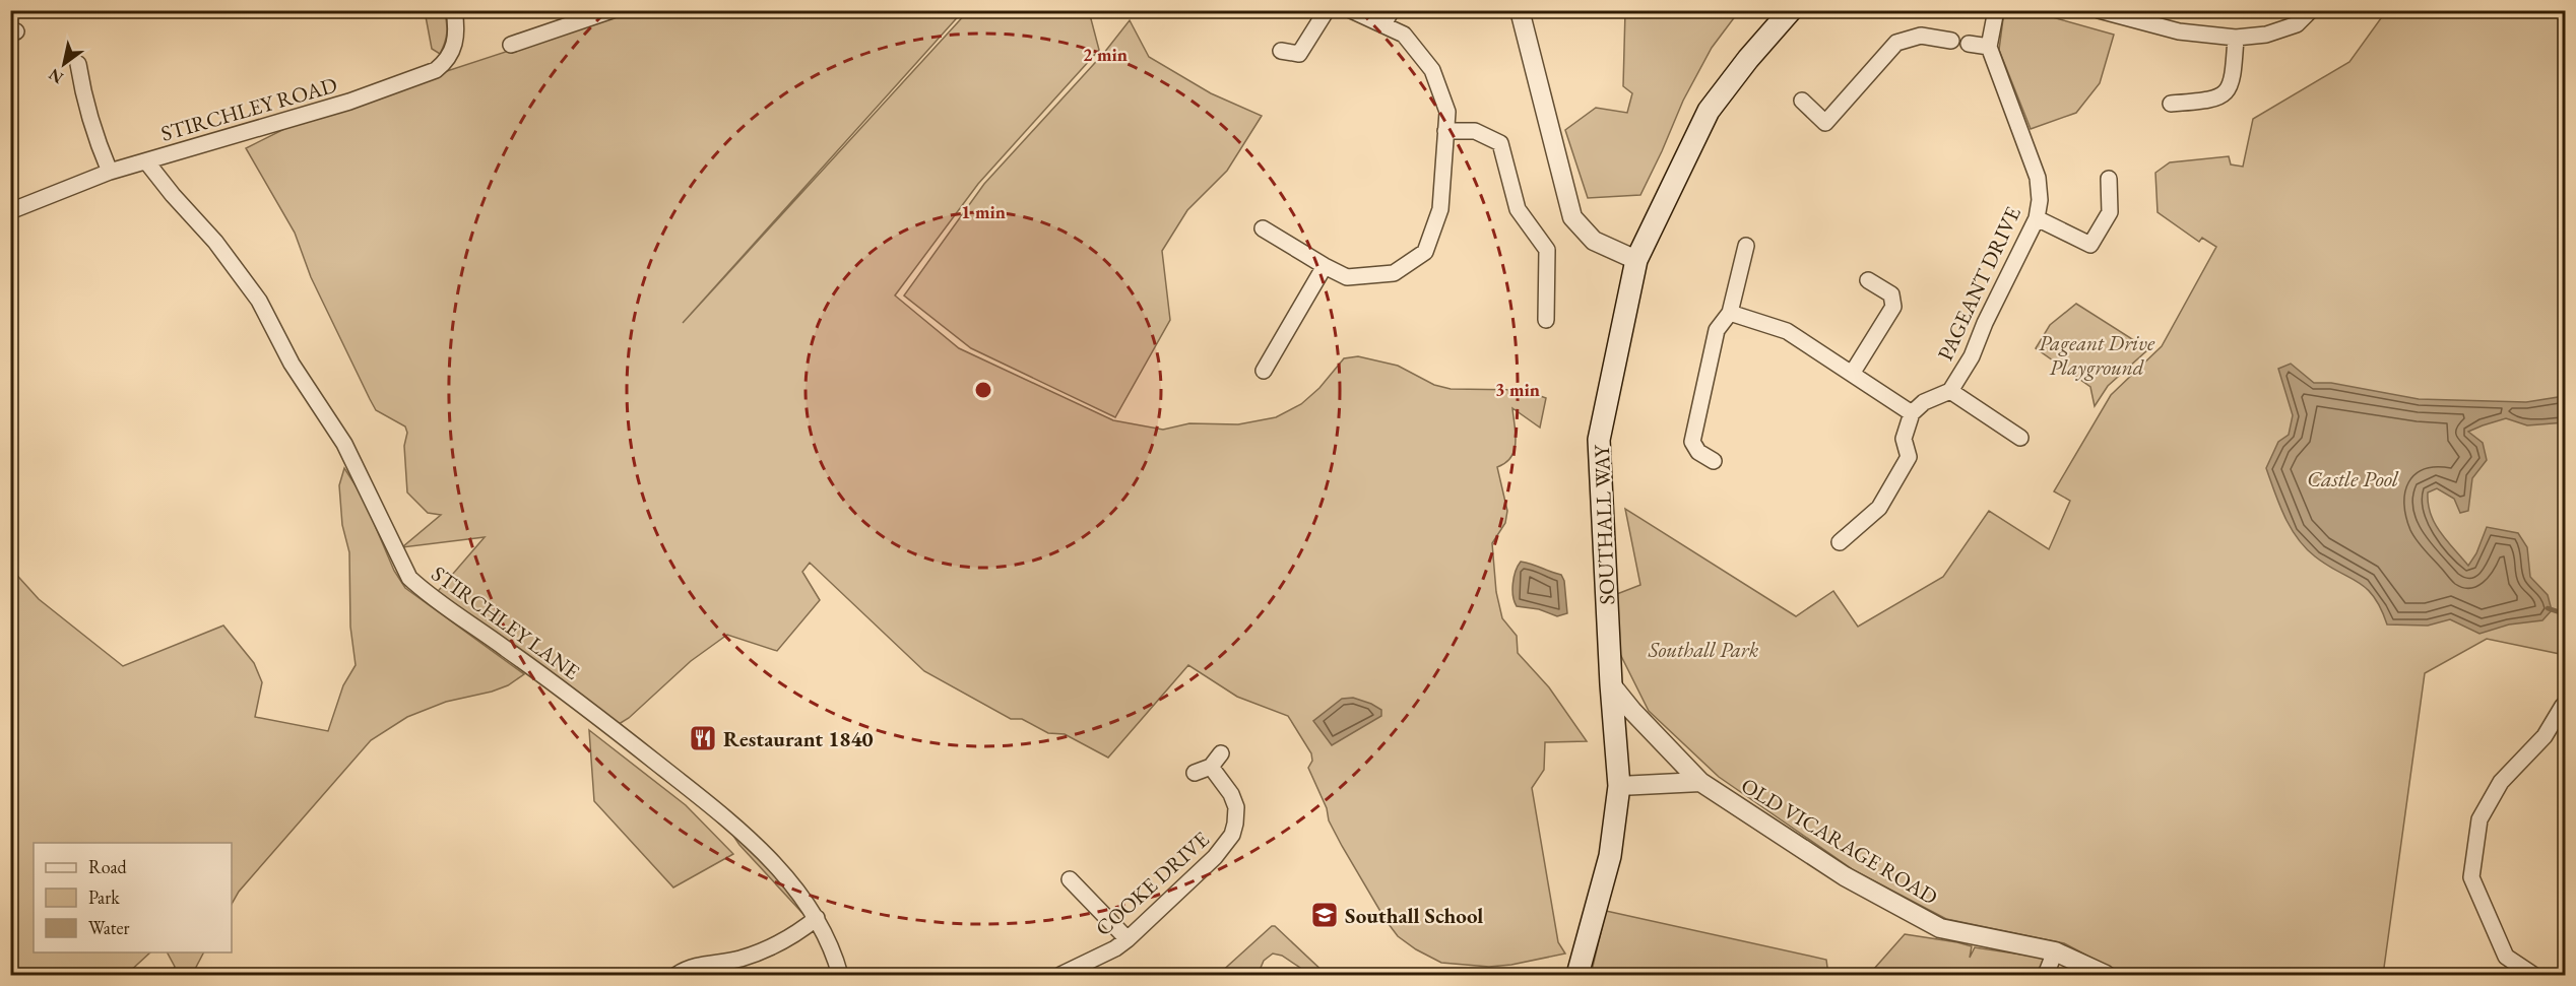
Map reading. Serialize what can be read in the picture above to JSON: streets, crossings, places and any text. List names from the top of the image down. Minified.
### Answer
{"streets":{"main road":["SOUTHALL WAY"],"street":["STIRCHLEY ROAD","PAGEANT DRIVE","STIRCHLEY LANE","OLD VICARAGE ROAD","COOKE DRIVE"]},"crossings":[["STIRCHLEY ROAD","STIRCHLEY LANE"],["SOUTHALL WAY","OLD VICARAGE ROAD"]],"water":["Castle Pool"],"parks":["Pageant Drive Playground","Southall Park"],"places":{"restaurant":["Restaurant 1840"],"school or university":["Southall School"]},"legend":["Road","Park","Water"],"north":"bottom left","rings":["2 min","1 min","3 min"]}
